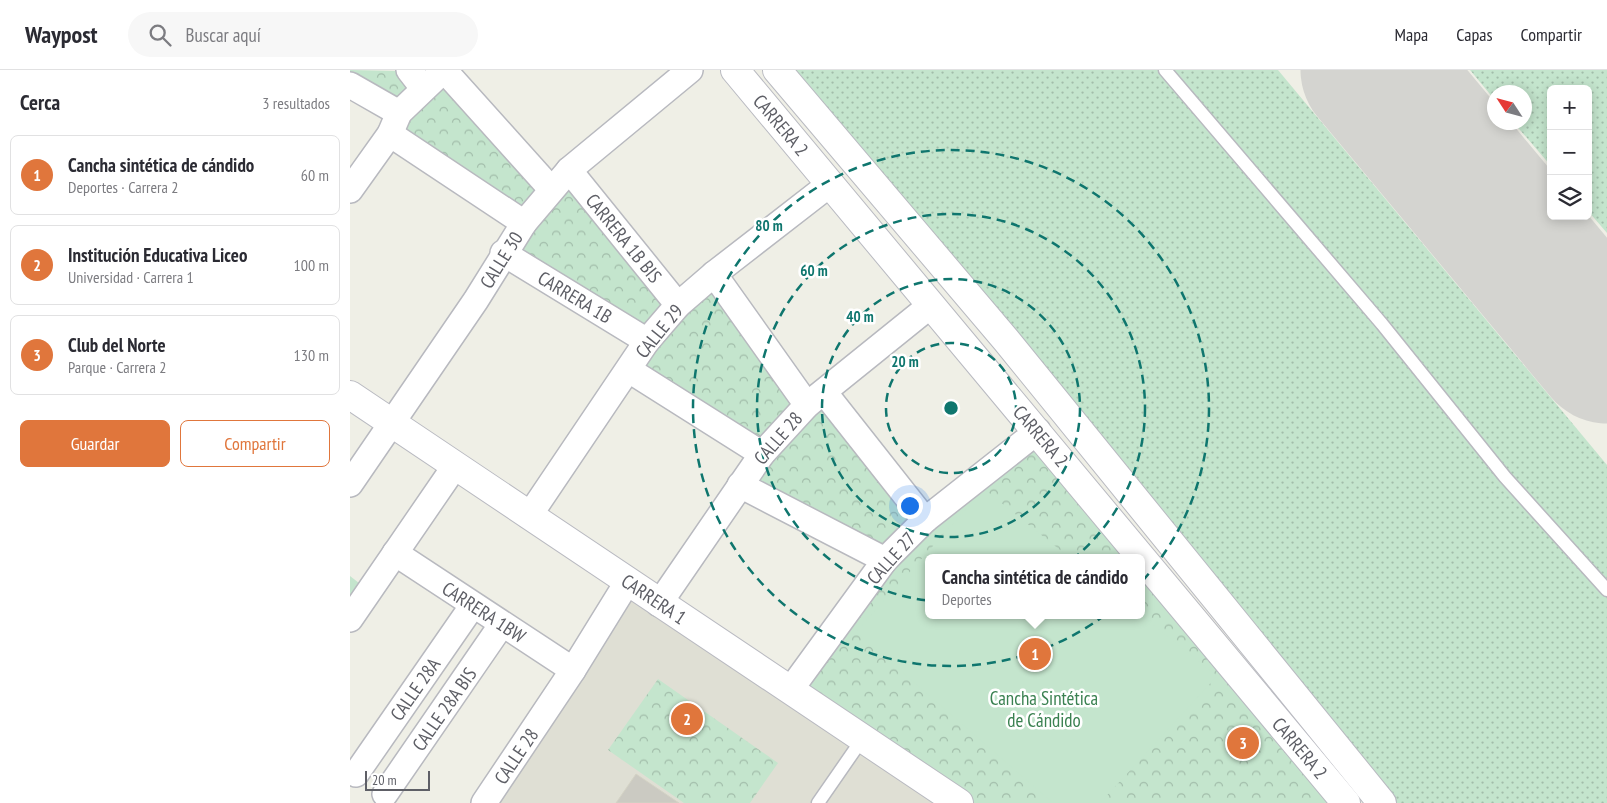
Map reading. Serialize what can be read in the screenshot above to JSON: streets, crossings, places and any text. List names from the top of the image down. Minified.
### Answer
{"streets":{"main road":["CARRERA 2","CARRERA 1"],"street":["CARRERA 1B BIS","CALLE 30","CARRERA 1B","CALLE 29","CALLE 28","CALLE 27","CARRERA 1BW","CALLE 28A","CALLE 28A BIS"]},"crossings":[["CARRERA 2","CALLE 29"],["CARRERA 2","CALLE 28"],["CARRERA 2","CALLE 27"],["CARRERA 1B BIS","CALLE 30"],["CARRERA 1B BIS","CALLE 29"],["CALLE 30","CARRERA 1B"],["CALLE 30","CARRERA 1"],["CARRERA 1B","CALLE 29"],["CALLE 29","CARRERA 1"],["CALLE 28","CARRERA 1"],["CALLE 28","CARRERA 1BW"],["CALLE 27","CARRERA 1"],["CARRERA 1BW","CALLE 28A"],["CARRERA 1BW","CALLE 28A BIS"]],"parks":["Cancha Sintética de Cándido"],"scale_bar":"20 m","north":"top left","page":{"header":"Waypost","search":"Buscar aquí","nav":["Mapa","Capas","Compartir"],"heading":["Cerca","3 resultados"],"map_buttons":["+","−"],"list":[{"mark":"1","name":"Cancha sintética de cándido","note":"Deportes · Carrera 2","value":"60 m"},{"mark":"2","name":"Institución Educativa Liceo","note":"Universidad · Carrera 1","value":"100 m"},{"mark":"3","name":"Club del Norte","note":"Parque · Carrera 2","value":"130 m"}],"buttons":["Guardar","Compartir"],"popup":["Cancha sintética de cándido","Deportes"],"pins":["1","2","3"],"scale":"20 m"},"rings":["80 m","60 m","40 m","20 m"]}
